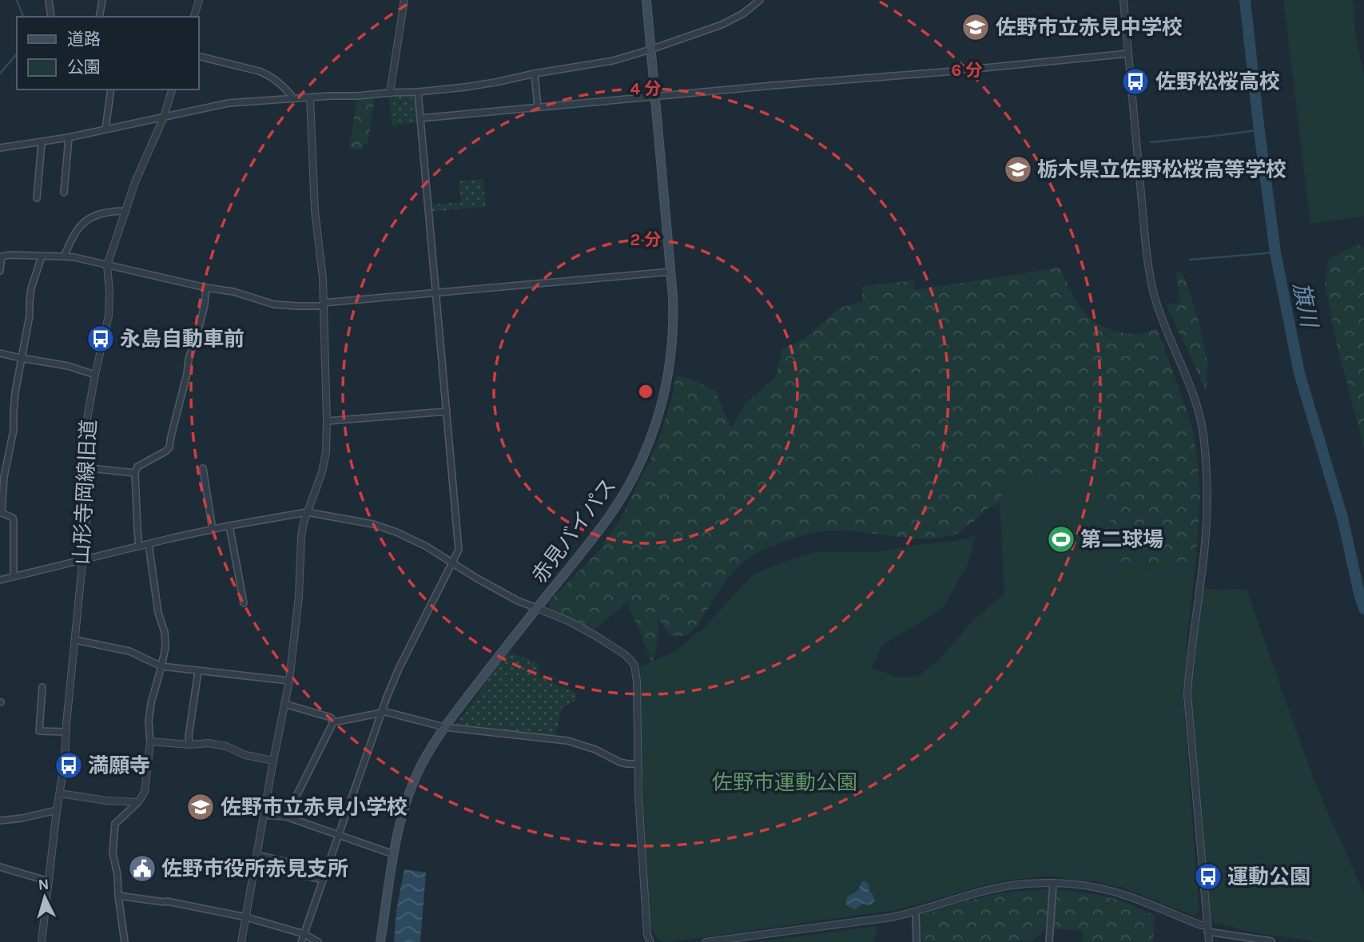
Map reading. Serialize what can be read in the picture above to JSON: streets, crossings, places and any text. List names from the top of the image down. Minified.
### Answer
{"streets":{"main road":["赤見バイパス"],"street":["山形寺岡線旧道"]},"water":["旗川"],"parks":["佐野市運動公園"],"places":{"school or university":["佐野市立赤見中学校","栃木県立佐野松桜高等学校","佐野市立赤見小学校"],"bus stop":["佐野松桜高校","永島自動車前","満願寺","運動公園"],"sports":["第二球場"],"public building":["佐野市役所赤見支所"]},"legend":["道路","公園"],"north":"top","rings":["6 分","4 分","2 分"]}
